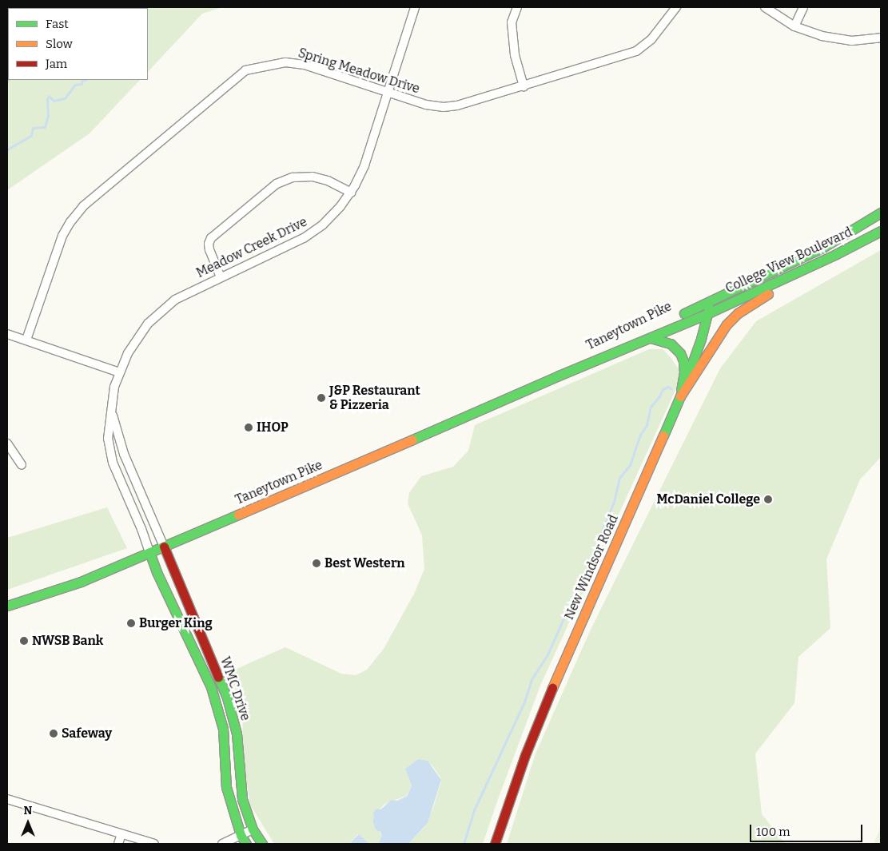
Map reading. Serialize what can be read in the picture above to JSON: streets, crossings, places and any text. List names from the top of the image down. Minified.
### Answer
{"streets":{"main road":["College View Boulevard","Taneytown Pike","New Windsor Road","WMC Drive"],"street":["Spring Meadow Drive","Meadow Creek Drive"]},"crossings":[["Spring Meadow Drive","Meadow Creek Drive"],["Meadow Creek Drive","Taneytown Pike"],["Meadow Creek Drive","WMC Drive"],["College View Boulevard","Taneytown Pike"],["College View Boulevard","New Windsor Road"],["Taneytown Pike","New Windsor Road"],["Taneytown Pike","WMC Drive"]],"places":["J&P Restaurant & Pizzeria","IHOP","McDaniel College","Best Western","Burger King","NWSB Bank","Safeway"],"legend":["Fast","Slow","Jam"],"scale_bar":"100 m","north":"top"}
